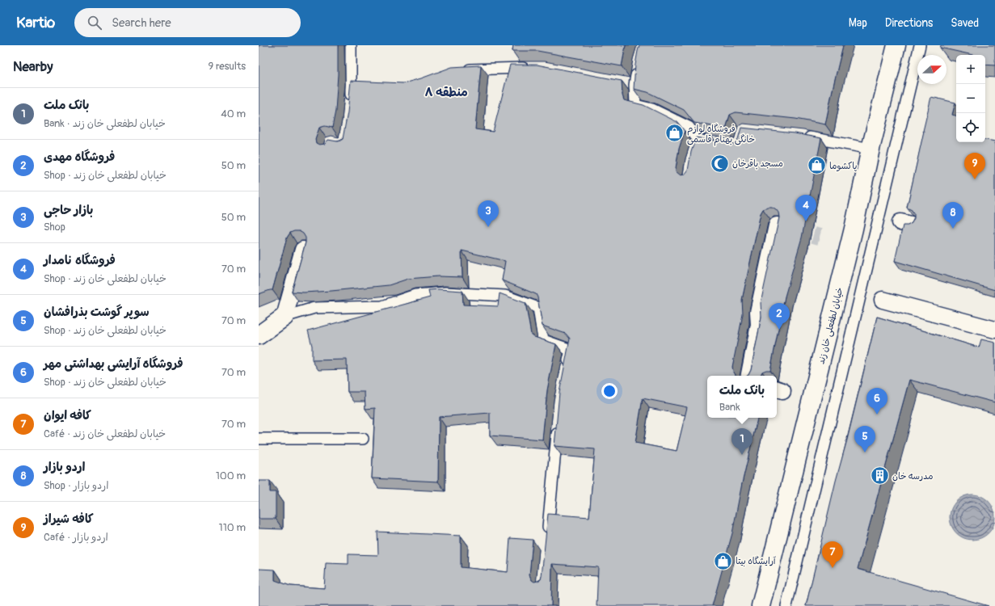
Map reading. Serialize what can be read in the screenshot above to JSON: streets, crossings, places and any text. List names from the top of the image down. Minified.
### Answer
{"streets":{"street":["خیابان لطفعلی خان زند"]},"districts":["منطقه ۸"],"places":{"shop":["فروشگاه لوازم خانگی بهنام قاسمی","پاکشوما","آرایشگاه بیتا"],"mosque":["مسجد باقرخان"],"building":["مدرسه خان"]},"north":"right","page":{"header":"Kartio","search":"Search here","nav":["Map","Directions","Saved"],"heading":["Nearby","9 results"],"map_buttons":["+","−"],"list":[{"mark":"1","name":"بانک ملت","note":"Bank · خیابان لطفعلی خان زند","value":"40 m"},{"mark":"2","name":"فروشگاه مهدی","note":"Shop · خیابان لطفعلی خان زند","value":"50 m"},{"mark":"3","name":"بازار حاجی","note":"Shop","value":"50 m"},{"mark":"4","name":"فروشگاه نامدار","note":"Shop · خیابان لطفعلی خان زند","value":"70 m"},{"mark":"5","name":"سوپر گوشت بذرافشان","note":"Shop · خیابان لطفعلی خان زند","value":"70 m"},{"mark":"6","name":"فروشگاه آرایشی بهداشتی مهر","note":"Shop · خیابان لطفعلی خان زند","value":"70 m"},{"mark":"7","name":"کافه ایوان","note":"Café · خیابان لطفعلی خان زند","value":"70 m"},{"mark":"8","name":"اردو بازار","note":"Shop · اردو بازار","value":"100 m"},{"mark":"9","name":"کافه شیراز","note":"Café · اردو بازار","value":"110 m"}],"pins":["9","4","3","8","2","6","5","1","7"],"popup":["بانک ملت","Bank"]}}
